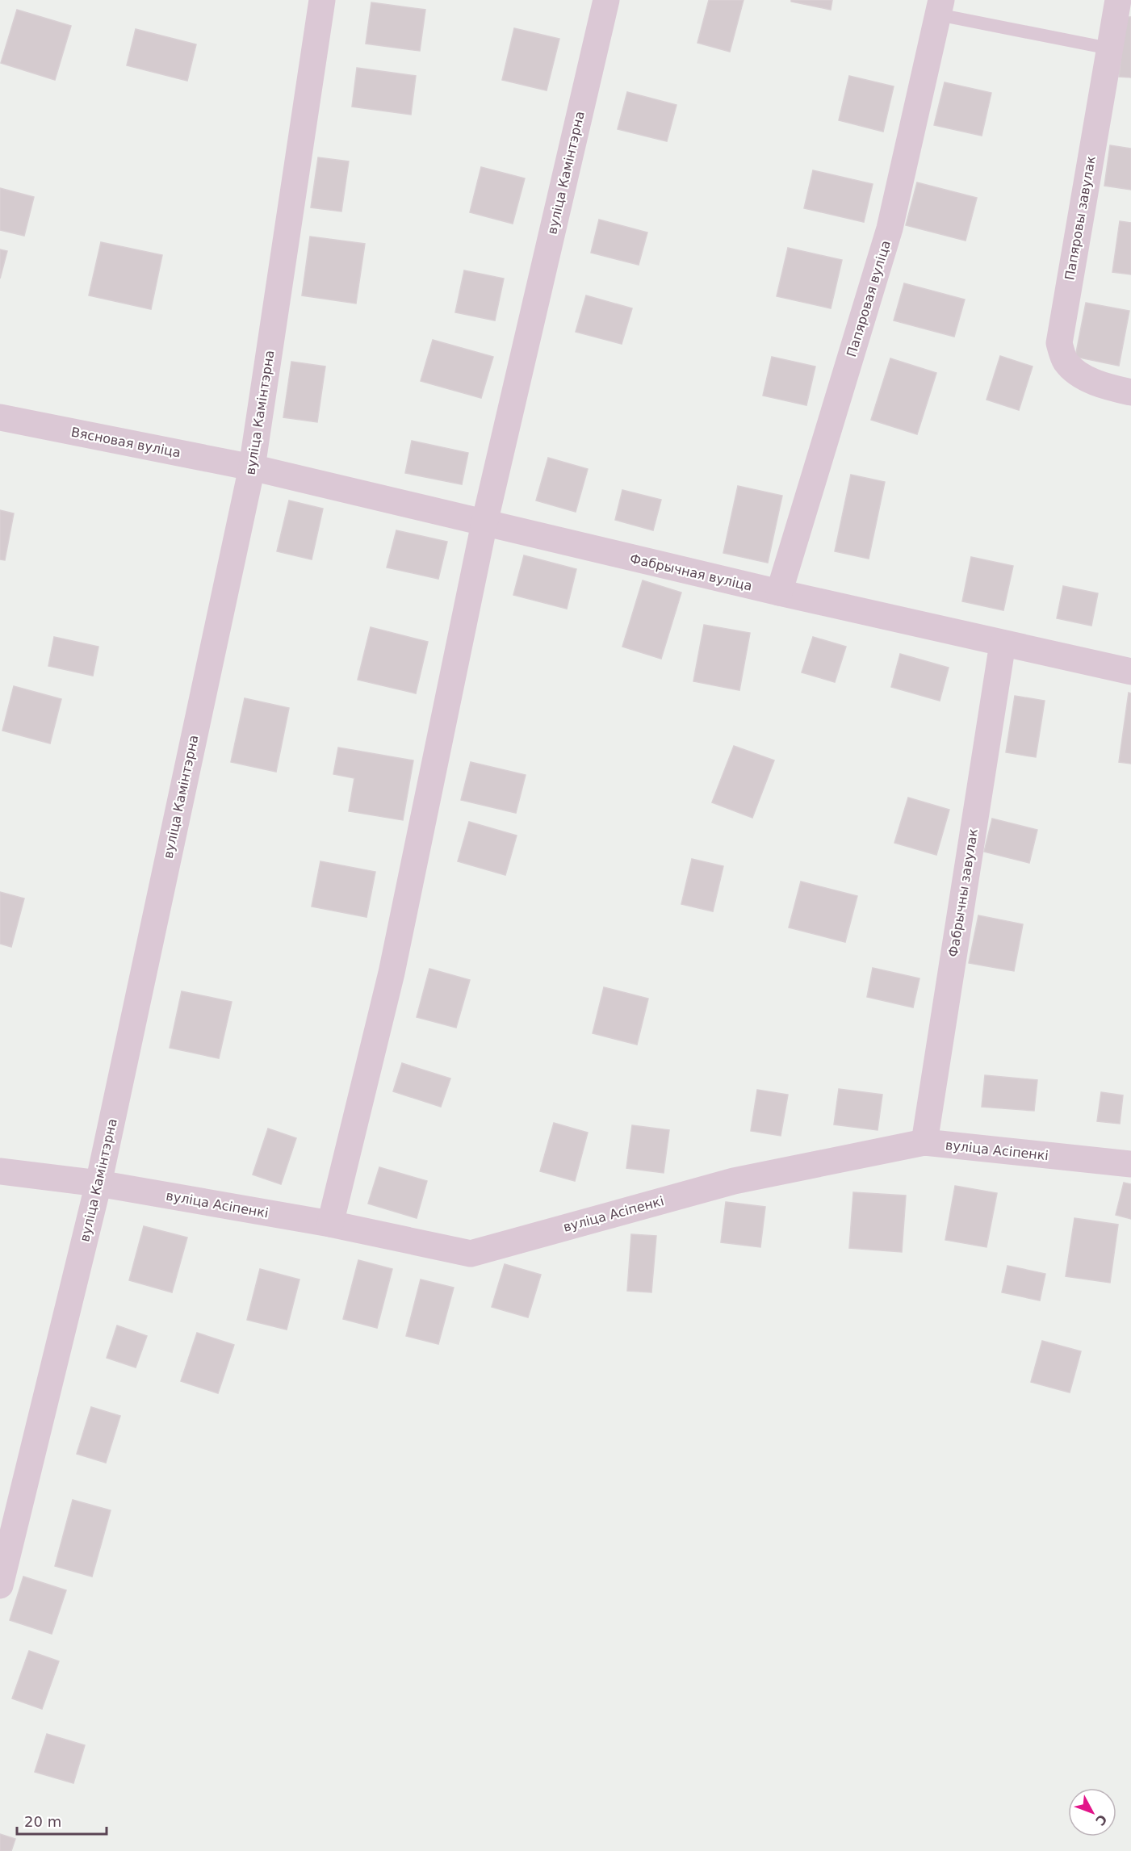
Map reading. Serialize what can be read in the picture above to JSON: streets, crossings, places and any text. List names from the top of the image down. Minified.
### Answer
{"streets":{"street":["вуліца Камінтэрна","Папяровы завулак","Папяровая вуліца","Вясновая вуліца","Фабрычная вуліца","Фабрычны завулак","вуліца Асіпенкі"]},"crossings":[["вуліца Камінтэрна","Вясновая вуліца"],["вуліца Камінтэрна","Фабрычная вуліца"],["вуліца Камінтэрна","вуліца Асіпенкі"],["Папяровая вуліца","Фабрычная вуліца"],["Вясновая вуліца","Фабрычная вуліца"],["Фабрычная вуліца","Фабрычны завулак"],["Фабрычны завулак","вуліца Асіпенкі"]],"scale_bar":"20 m","north":"bottom right"}
